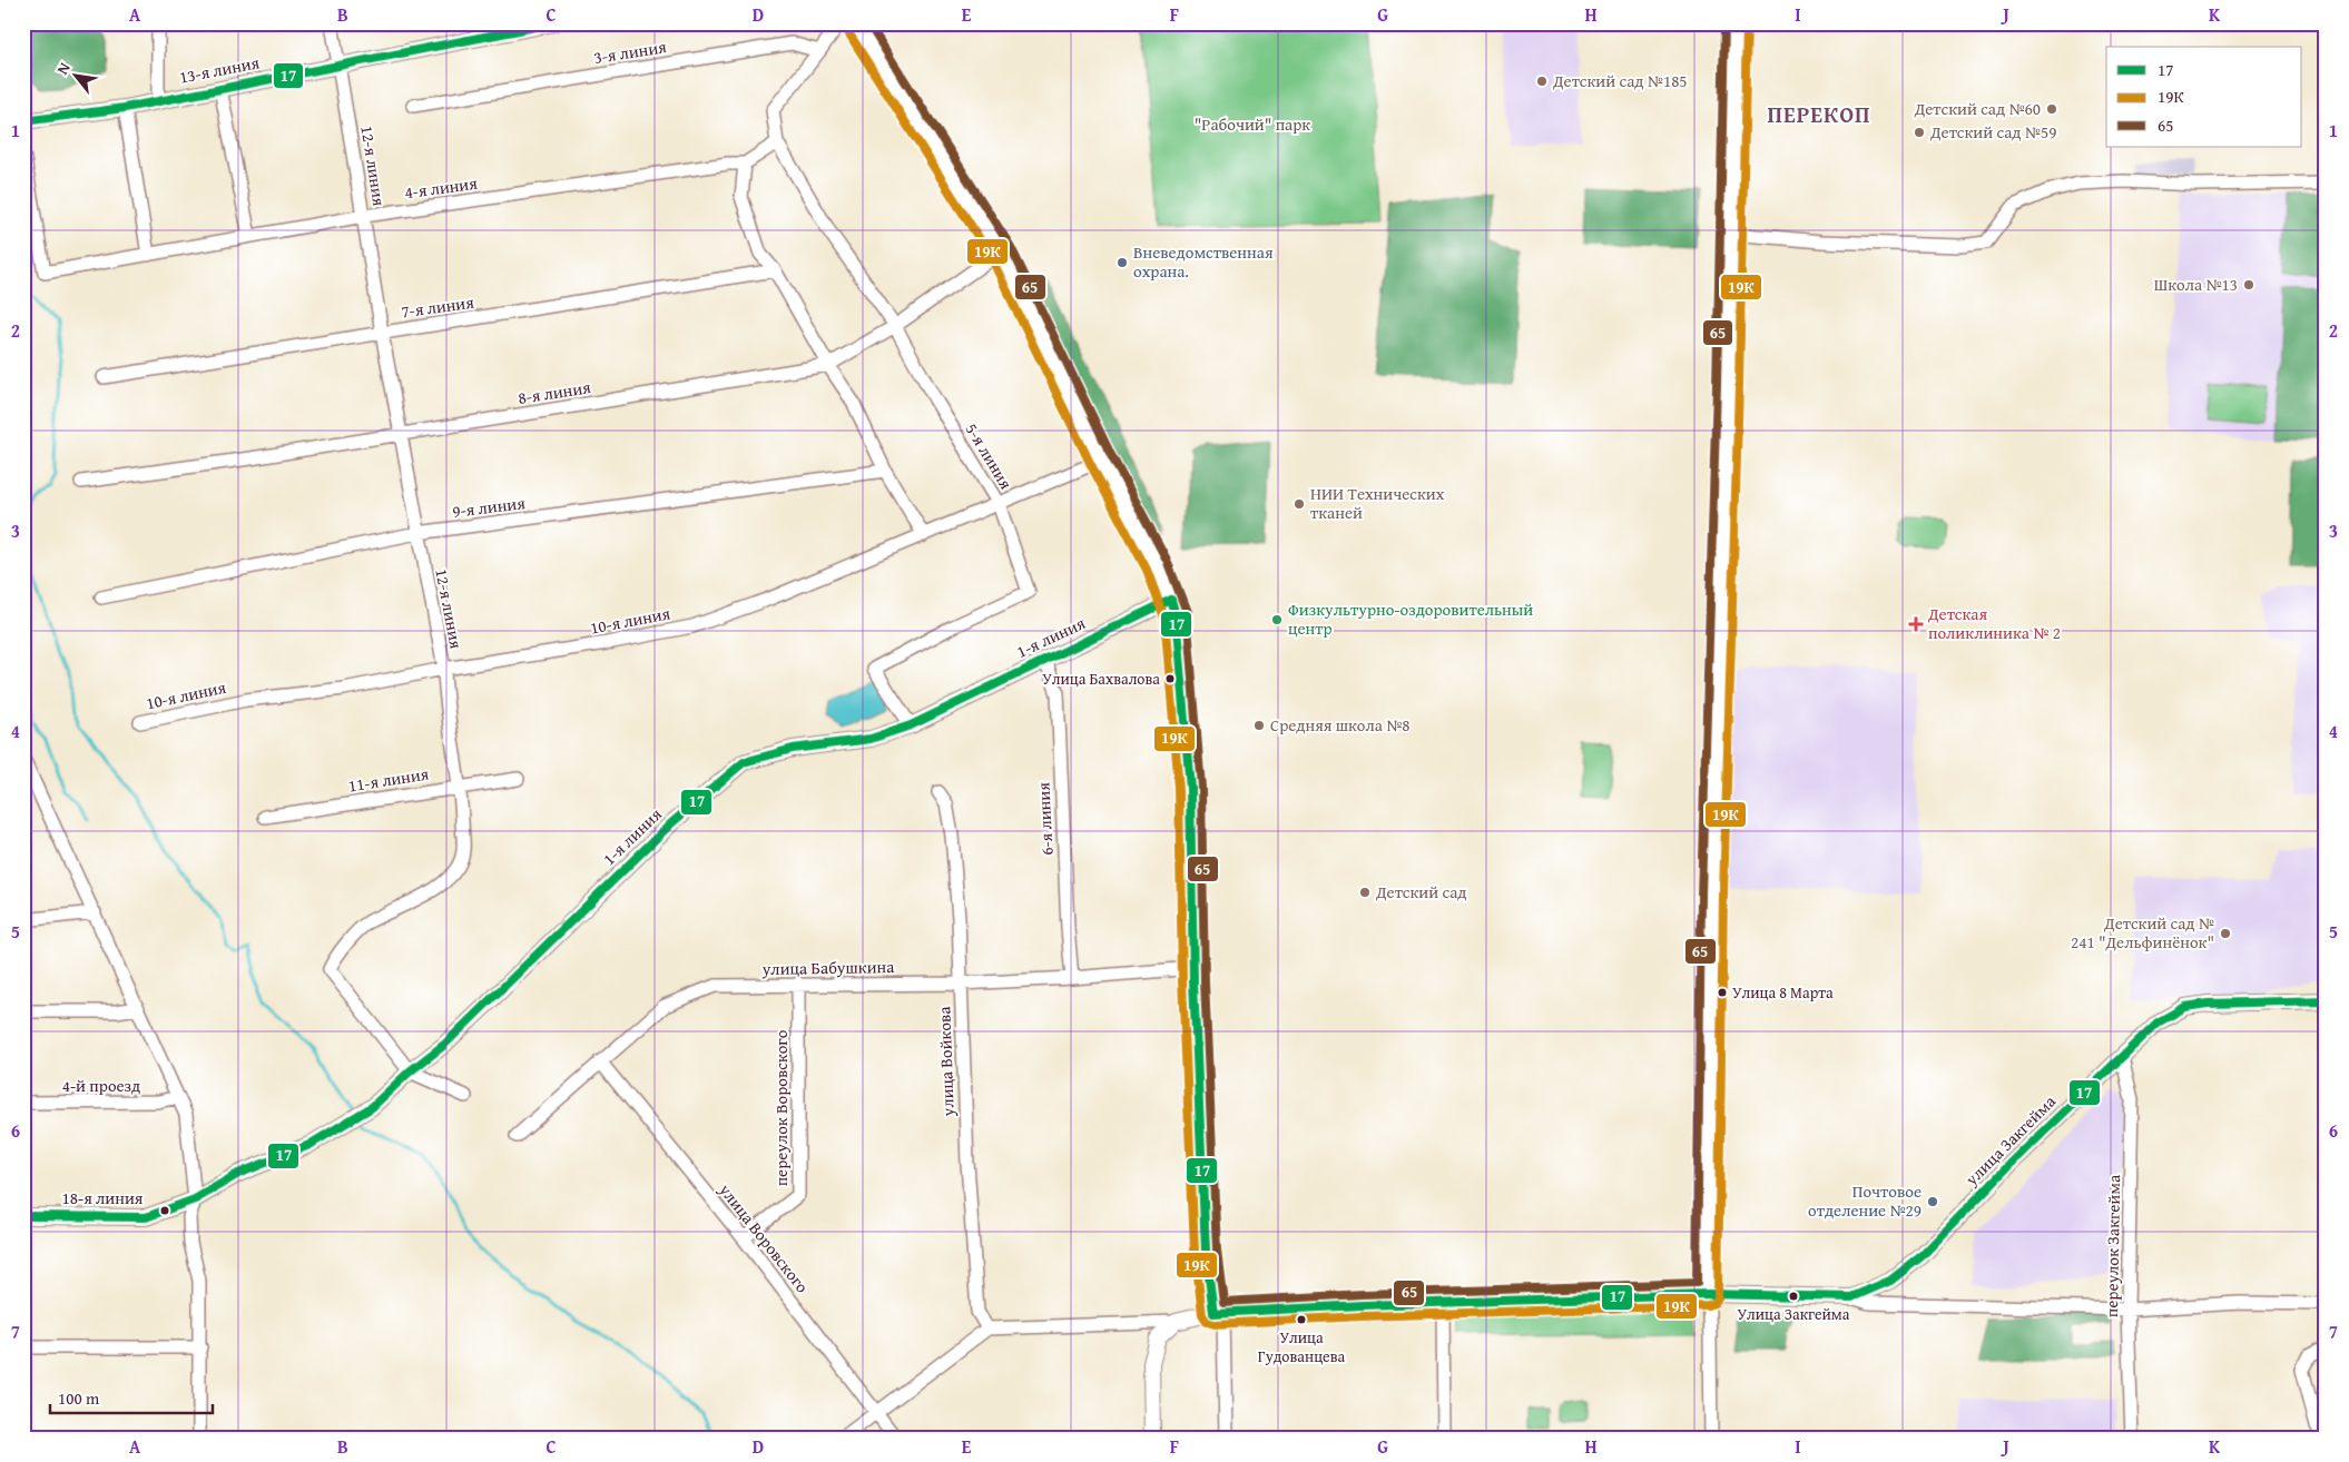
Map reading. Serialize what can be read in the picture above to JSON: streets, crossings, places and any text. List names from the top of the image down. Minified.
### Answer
{"streets":{"street":["3-я линия","13-я линия","12-я линия","4-я линия","7-я линия","8-я линия","5-я линия","9-я линия","10-я линия","1-я линия","11-я линия","6-я линия","улица Бабушкина","улица Войкова","4-й проезд","переулок Воровского","улица Закгейма","18-я линия","улица Воровского","переулок Закгейма"]},"crossings":[["13-я линия","12-я линия"],["12-я линия","4-я линия"],["12-я линия","7-я линия"],["12-я линия","8-я линия"],["12-я линия","9-я линия"],["12-я линия","10-я линия"],["12-я линия","1-я линия"],["12-я линия","11-я линия"],["8-я линия","5-я линия"],["5-я линия","10-я линия"],["5-я линия","1-я линия"],["1-я линия","6-я линия"],["1-я линия","18-я линия"],["6-я линия","улица Бабушкина"],["улица Бабушкина","улица Войкова"],["улица Бабушкина","переулок Воровского"],["улица Бабушкина","улица Воровского"],["переулок Воровского","улица Воровского"],["улица Закгейма","переулок Закгейма"]],"districts":["ПЕРЕКОП"],"parks":["\"Рабочий\" парк"],"places":{"other":["Детский сад №185","Детский сад №60","Детский сад №59","Вневедомственная охрана.","Школа №13","НИИ Технических тканей","Физкультурно-оздоровительный центр","Улица Бахвалова","Средняя школа №8","Детский сад","Детский сад № 241 \"Дельфинёнок\"","Улица 8 Марта","Почтовое отделение №29","Улица Закгейма","Улица Гудованцева"],"health":["Детская поликлиника № 2"]},"lines":["transit line 17","transit line 19К","transit line 65"],"legend":["17","19К","65"],"scale_bar":"100 m","north":"top left","grid":{"columns":["A","B","C","D","E","F","G","H","I","J","K"],"rows":["1","2","3","4","5","6","7"]}}
